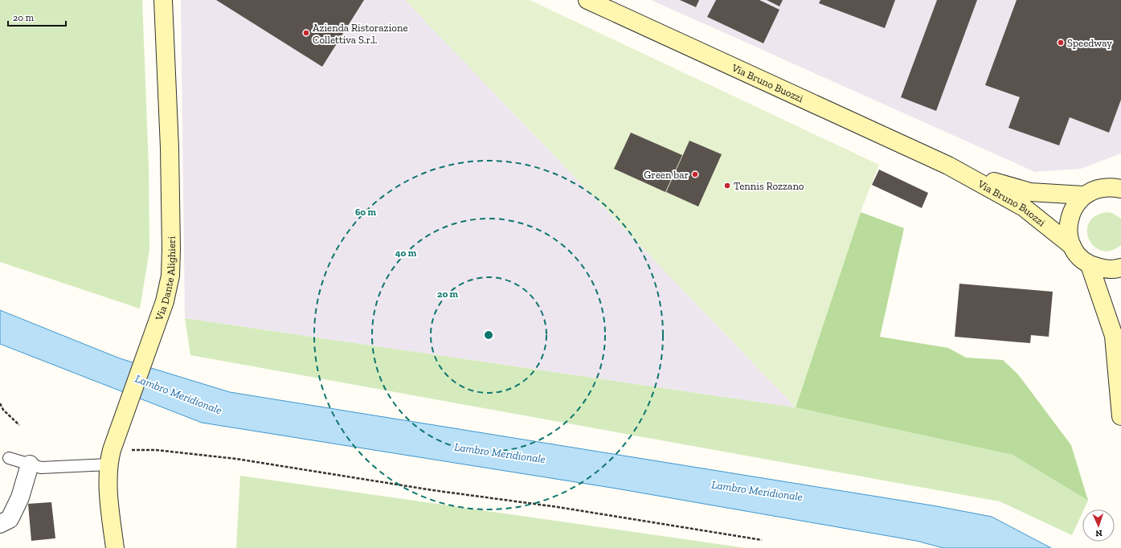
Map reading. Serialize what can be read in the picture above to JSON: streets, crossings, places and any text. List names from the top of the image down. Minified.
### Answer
{"streets":{"main road":["Via Bruno Buozzi","Via Dante Alighieri"]},"water":["Lambro Meridionale"],"places":["Azienda Ristorazione Collettiva S.r.l.","Speedway","Green bar","Tennis Rozzano"],"scale_bar":"20 m","north":"bottom","rings":["60 m","40 m","20 m"]}
